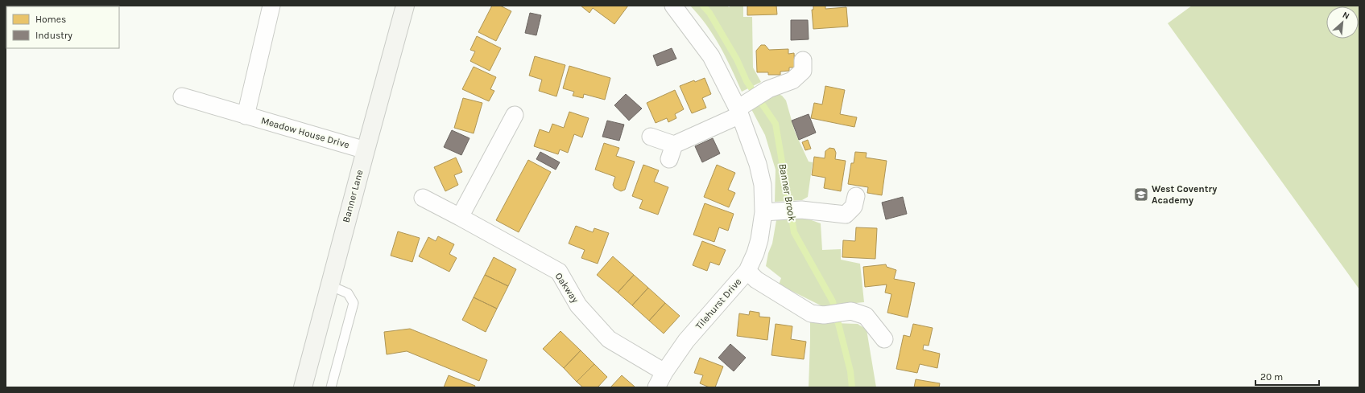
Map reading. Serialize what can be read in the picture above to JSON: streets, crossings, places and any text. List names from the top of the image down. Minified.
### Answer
{"streets":{"street":["Meadow House Drive","Banner Lane","Oakway","Tilehurst Drive"]},"crossings":[["Meadow House Drive","Banner Lane"],["Oakway","Tilehurst Drive"]],"water":["Banner Brook"],"places":{"school or university":["West Coventry Academy"]},"legend":["Homes","Industry"],"scale_bar":"20 m","north":"top right"}
